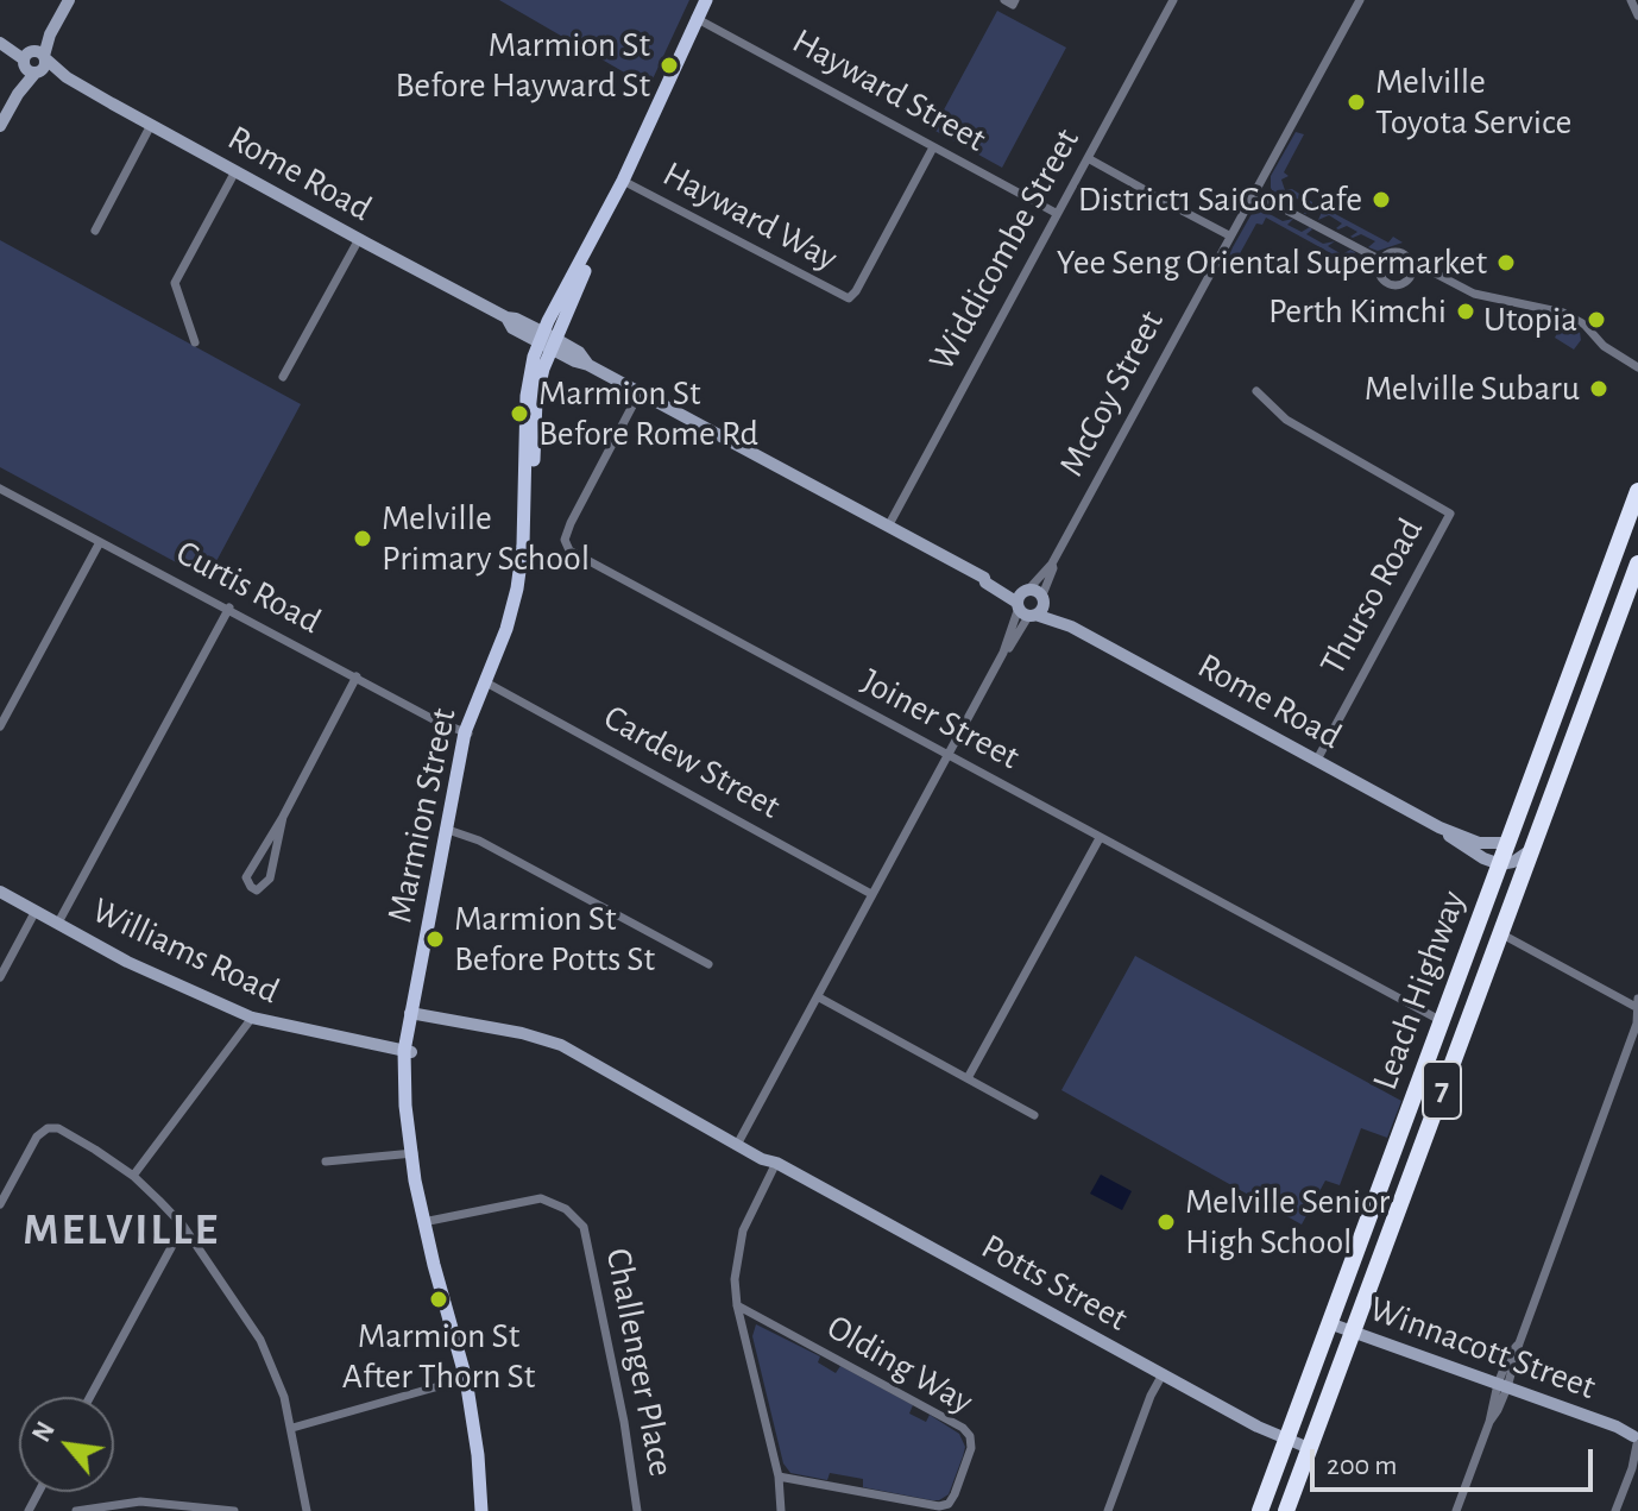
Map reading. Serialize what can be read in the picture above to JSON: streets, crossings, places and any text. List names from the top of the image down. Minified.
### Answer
{"streets":{"highway":["Leach Highway","7"],"main road":["Marmion Street"],"street":["Hayward Street","Rome Road","Hayward Way","Widdicombe Street","McCoy Street","Curtis Road","Thurso Road","Joiner Street","Cardew Street","Williams Road","Potts Street","Winnacott Street","Challenger Place","Olding Way"]},"crossings":[["Hayward Street","Hayward Way"],["Hayward Street","Widdicombe Street"],["Hayward Street","Marmion Street"],["Rome Road","Widdicombe Street"],["Rome Road","McCoy Street"],["Rome Road","Thurso Road"],["Rome Road","Joiner Street"],["Rome Road","Marmion Street"],["Rome Road","Leach Highway"],["Hayward Way","Marmion Street"],["McCoy Street","Joiner Street"],["McCoy Street","Cardew Street"],["McCoy Street","Potts Street"],["Curtis Road","Marmion Street"],["Joiner Street","Leach Highway"],["Cardew Street","Marmion Street"],["Marmion Street","Williams Road"],["Marmion Street","Potts Street"],["Marmion Street","Challenger Place"],["Leach Highway","Potts Street"],["Leach Highway","Winnacott Street"]],"districts":["MELVILLE"],"places":["Marmion St Before Hayward St","Melville Toyota Service","District1 SaiGon Cafe","Yee Seng Oriental Supermarket","Perth Kimchi","Utopia","Melville Subaru","Marmion St Before Rome Rd","Melville Primary School","Marmion St Before Potts St","Melville Senior High School","Marmion St After Thorn St"],"scale_bar":"200 m","north":"top left"}
